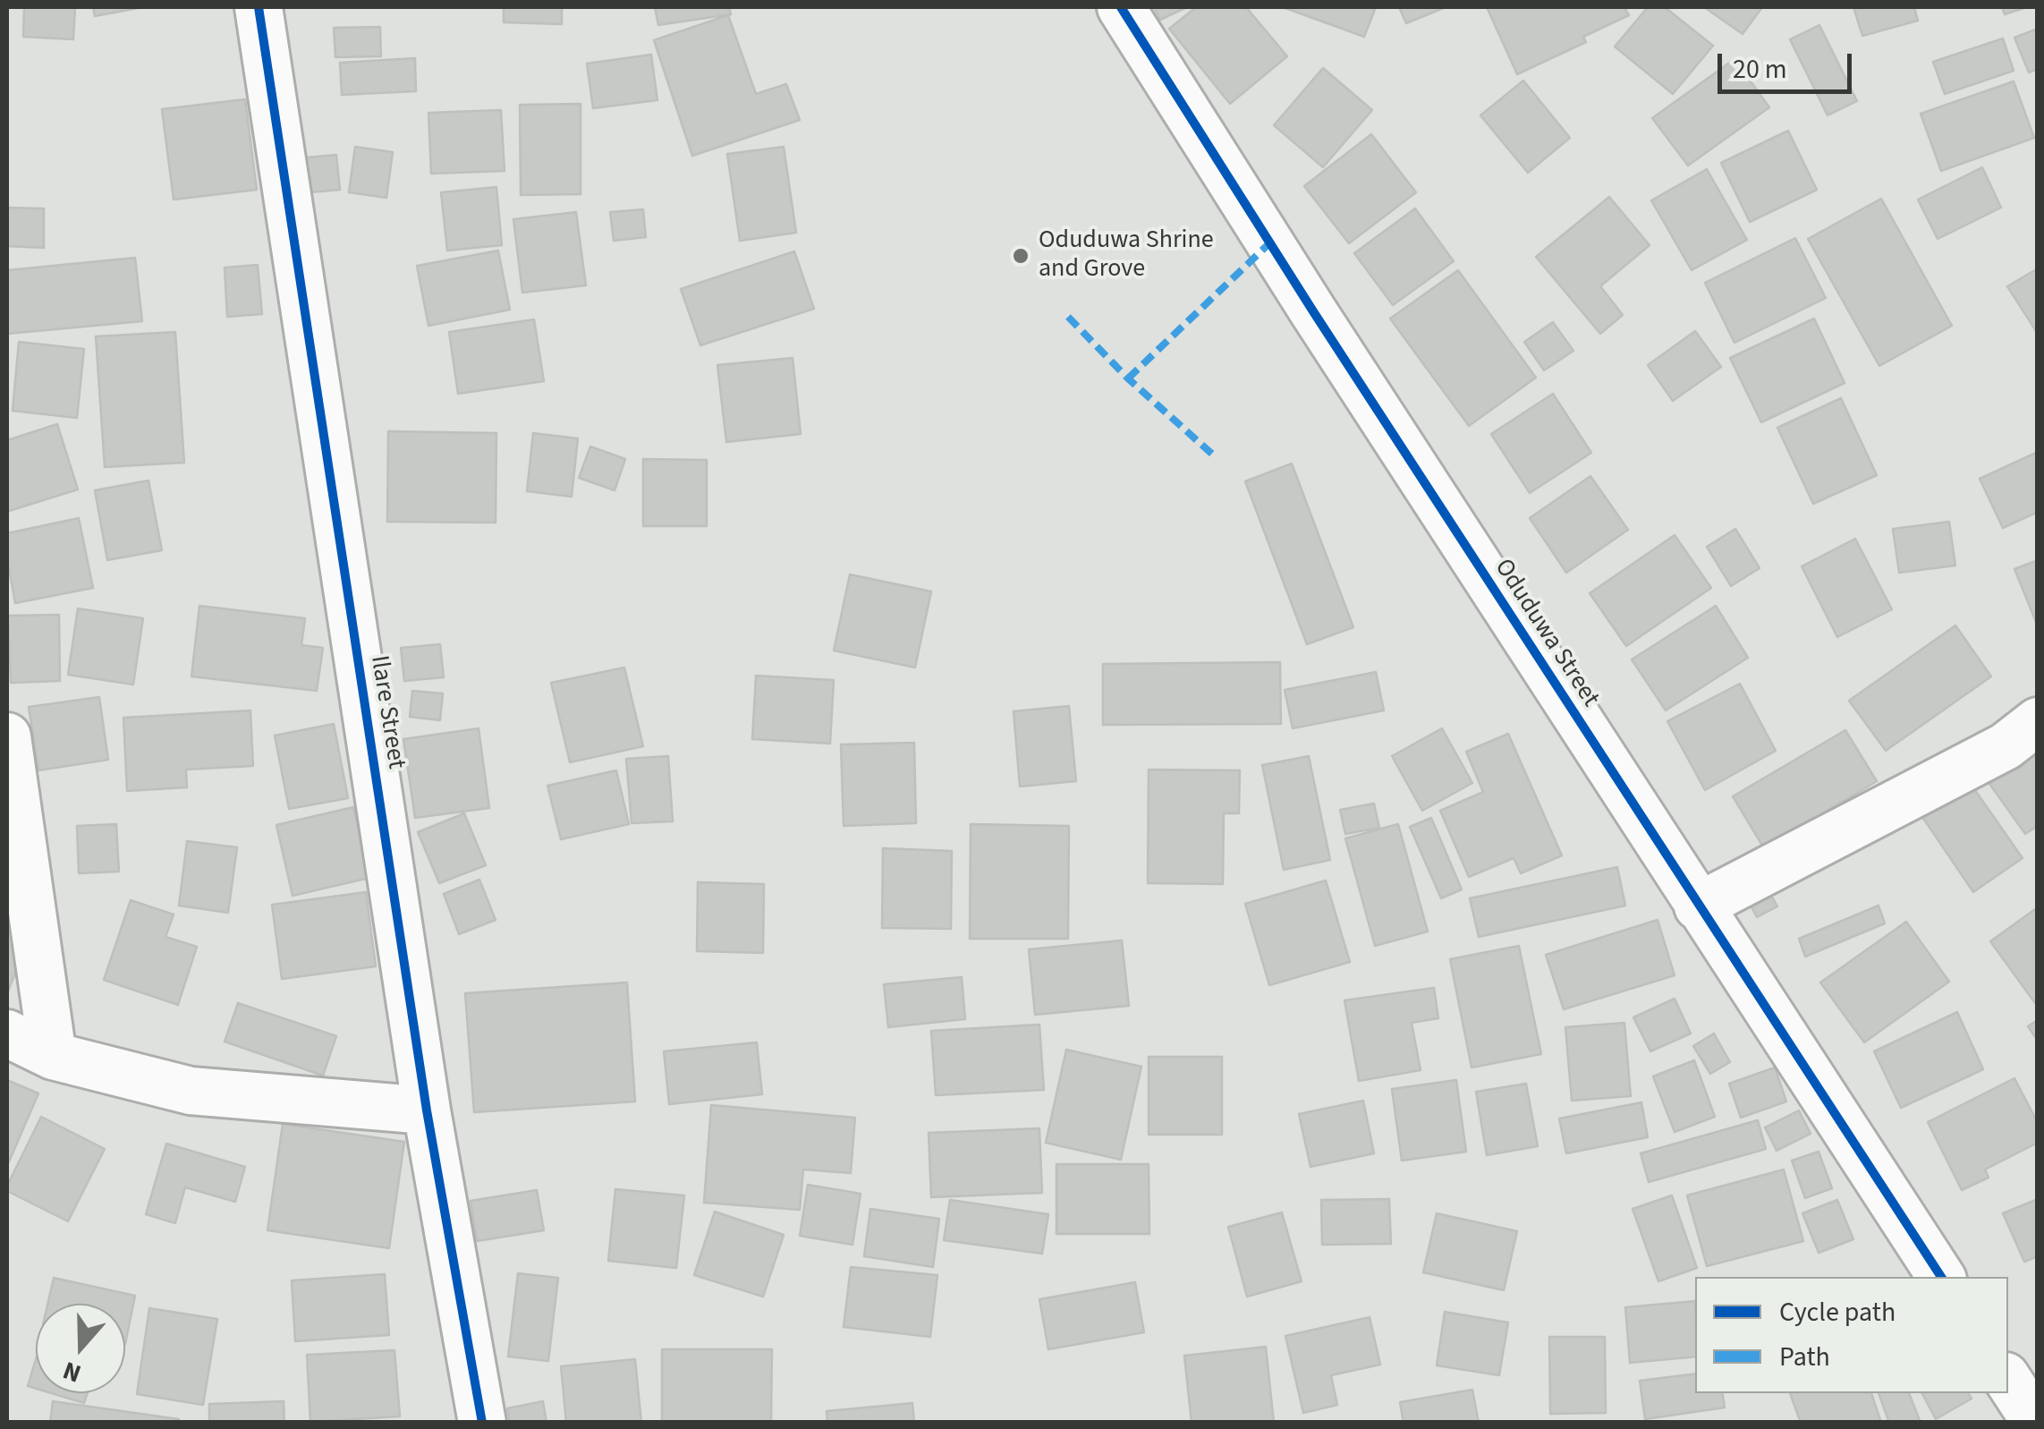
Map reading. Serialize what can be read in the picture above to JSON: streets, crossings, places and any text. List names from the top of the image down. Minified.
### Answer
{"streets":{"street":["Oduduwa Street","Ilare Street"]},"places":["Oduduwa Shrine and Grove"],"legend":["Cycle path","Path"],"scale_bar":"20 m","north":"bottom"}
